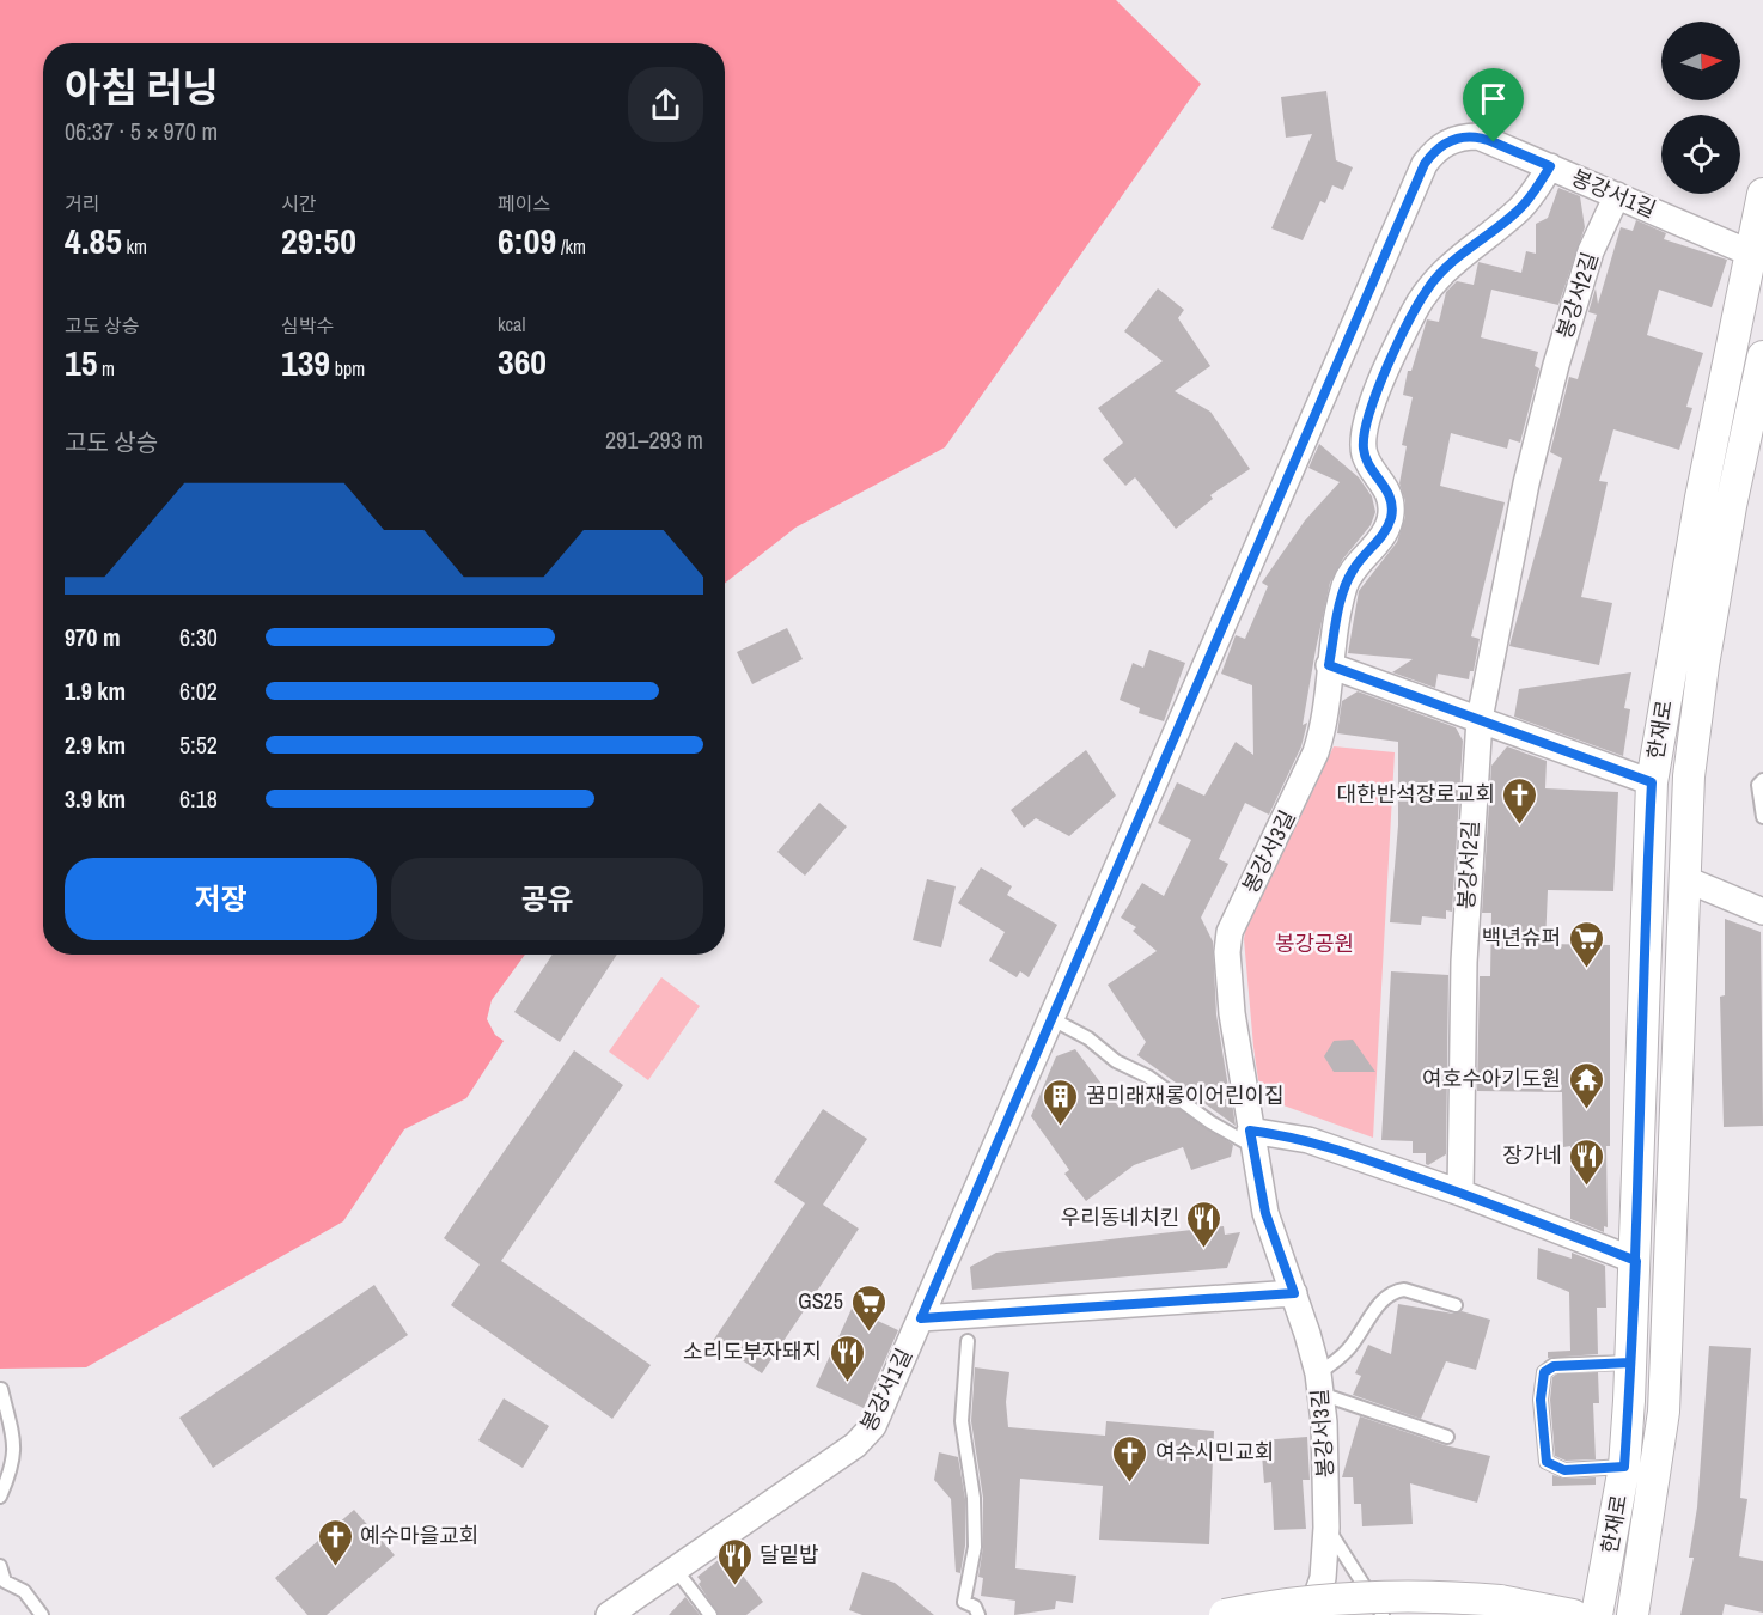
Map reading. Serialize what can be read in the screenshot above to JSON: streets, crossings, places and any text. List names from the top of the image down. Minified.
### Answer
{"streets":{"street":["봉강서1길","봉강서2길","한재로","봉강서3길"]},"crossings":[["봉강서1길","봉강서2길"],["봉강서1길","한재로"],["봉강서1길","봉강서3길"]],"parks":["봉강공원"],"places":{"church":["대한반석장로교회","여수시민교회","예수마을교회"],"supermarket":["백년슈퍼","GS25"],"temple":["여호수아기도원"],"building":["꿈미래재롱이어린이집"],"restaurant":["장가네","우리동네치킨","소리도부자돼지","달밑밥"]},"north":"right","page":{"heading":["아침 러닝","06:37 · 5 × 970 m"],"stats":[["거리","4.85 km"],["시간","29:50"],["페이스","6:09 /km"],["고도 상승","15 m"],["심박수","139 bpm"],["kcal","360"]],"chart":["고도 상승","291–293 m"],"list":[{"name":"970 m","note":"6:30"},{"name":"1.9 km","note":"6:02"},{"name":"2.9 km","note":"5:52"},{"name":"3.9 km","note":"6:18"}],"buttons":["저장","공유"]}}
